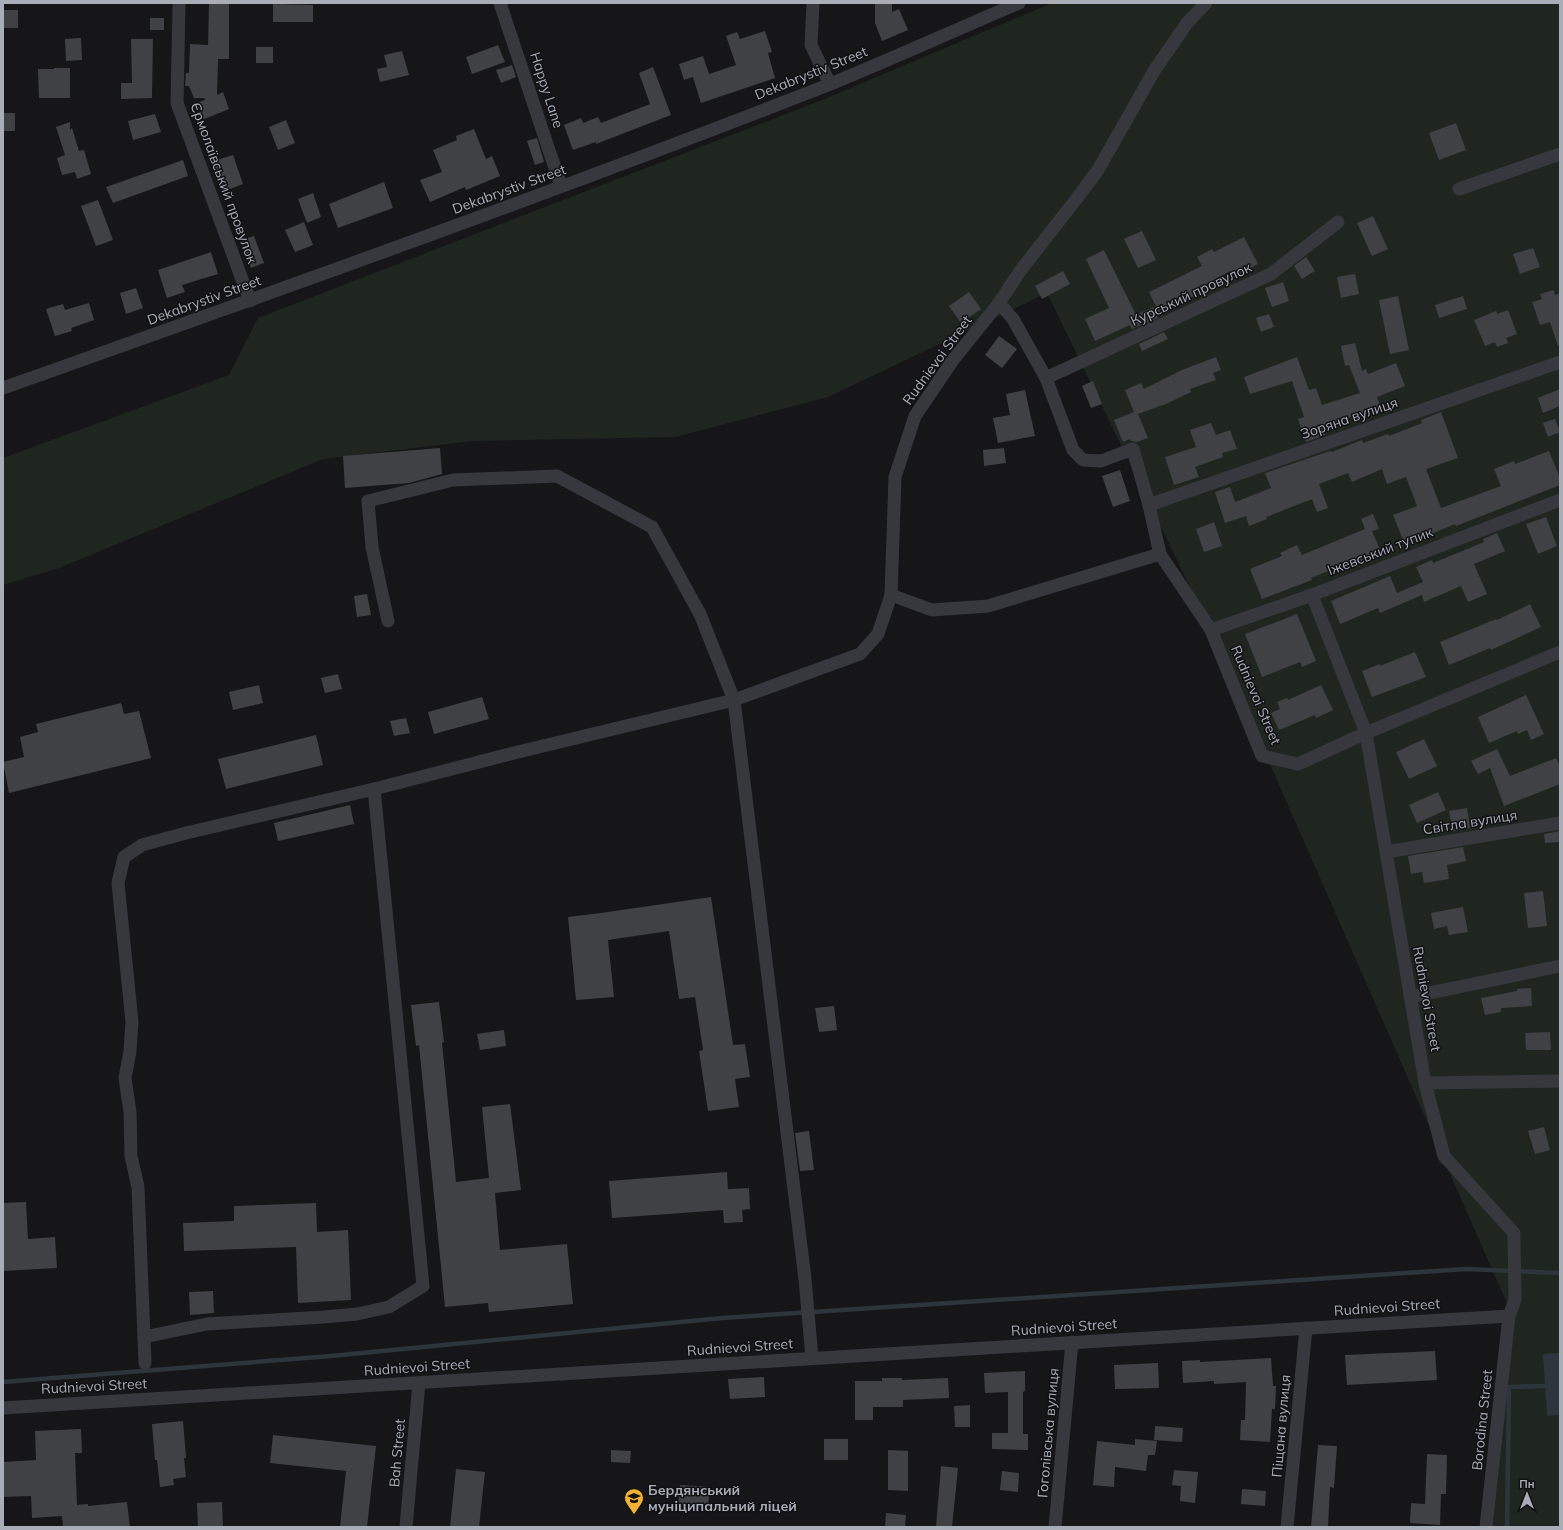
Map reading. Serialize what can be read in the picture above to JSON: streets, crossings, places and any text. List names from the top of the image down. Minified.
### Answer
{"streets":{"street":["Dekabrystiv Street","Happy Lane","Єрмолаївський провулок","Курський провулок","Rudnievoi Street","Зоряна вулиця","Іжевський тупик","Світла вулиця","Borodina Street","Піщана вулиця","Гоголівська вулиця","Bah Street"]},"crossings":[["Dekabrystiv Street","Happy Lane"],["Dekabrystiv Street","Єрмолаївський провулок"],["Курський провулок","Rudnievoi Street"],["Rudnievoi Street","Зоряна вулиця"],["Rudnievoi Street","Іжевський тупик"],["Rudnievoi Street","Світла вулиця"],["Rudnievoi Street","Borodina Street"],["Rudnievoi Street","Піщана вулиця"],["Rudnievoi Street","Гоголівська вулиця"],["Rudnievoi Street","Bah Street"]],"places":{"school or university":["Бердянський муніципальний ліцей"]},"north":"top"}
